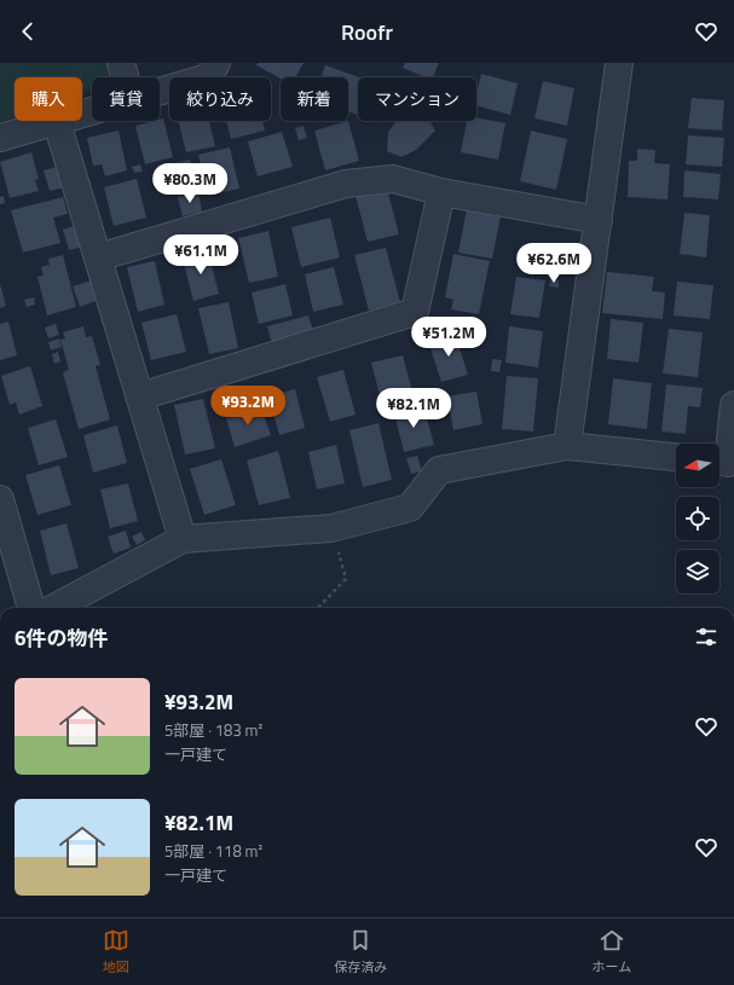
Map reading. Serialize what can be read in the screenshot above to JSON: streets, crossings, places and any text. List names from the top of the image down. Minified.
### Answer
{"north":"left","page":{"header":"Roofr","chip":["購入","賃貸","絞り込み","新着","マンション"],"price":["¥80.3M","¥61.1M","¥62.6M","¥51.2M","¥93.2M","¥82.1M"],"heading":"6件の物件","list":[{"name":"¥93.2M","note":"5部屋 · 183 m² · 一戸建て"},{"name":"¥82.1M","note":"5部屋 · 118 m² · 一戸建て"}],"tabs":["地図","保存済み","ホーム"]}}
